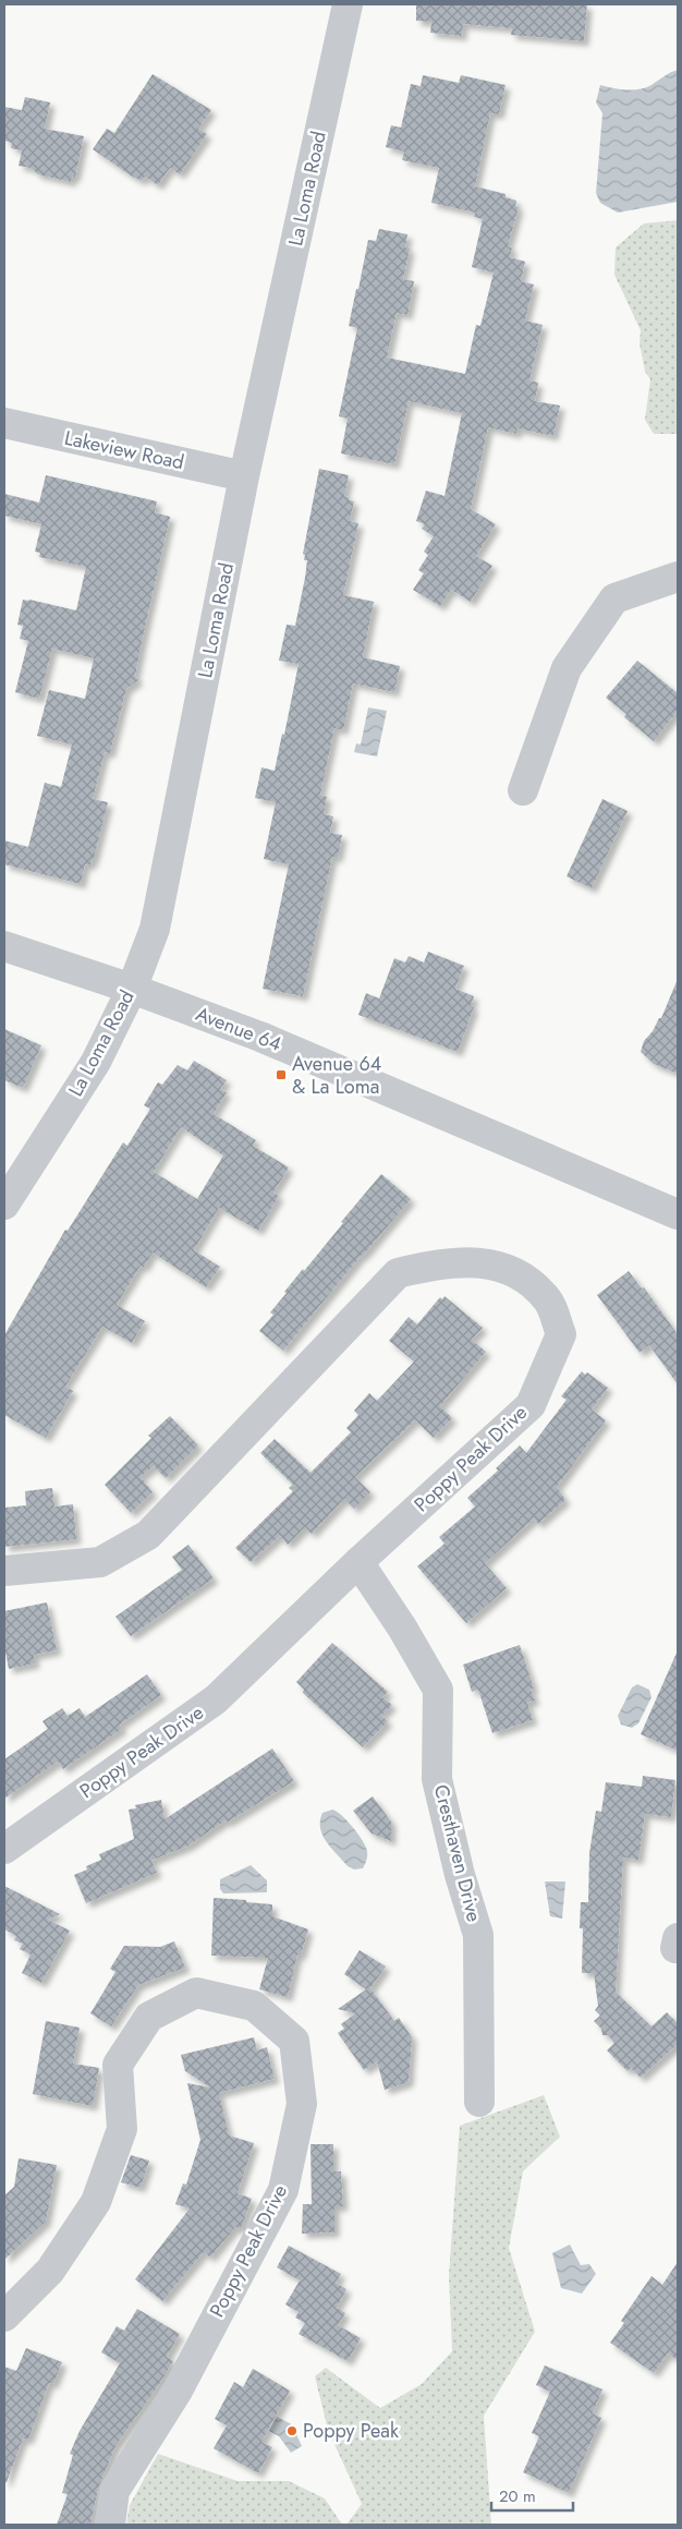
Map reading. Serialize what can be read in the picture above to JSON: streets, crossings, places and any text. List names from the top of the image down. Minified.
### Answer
{"streets":{"street":["La Loma Road","Lakeview Road","Avenue 64","Poppy Peak Drive","Cresthaven Drive"]},"crossings":[["La Loma Road","Lakeview Road"],["La Loma Road","Avenue 64"],["Poppy Peak Drive","Cresthaven Drive"]],"places":{"transit":["Avenue 64 & La Loma"],"other":["Poppy Peak"]},"scale_bar":"20 m"}
